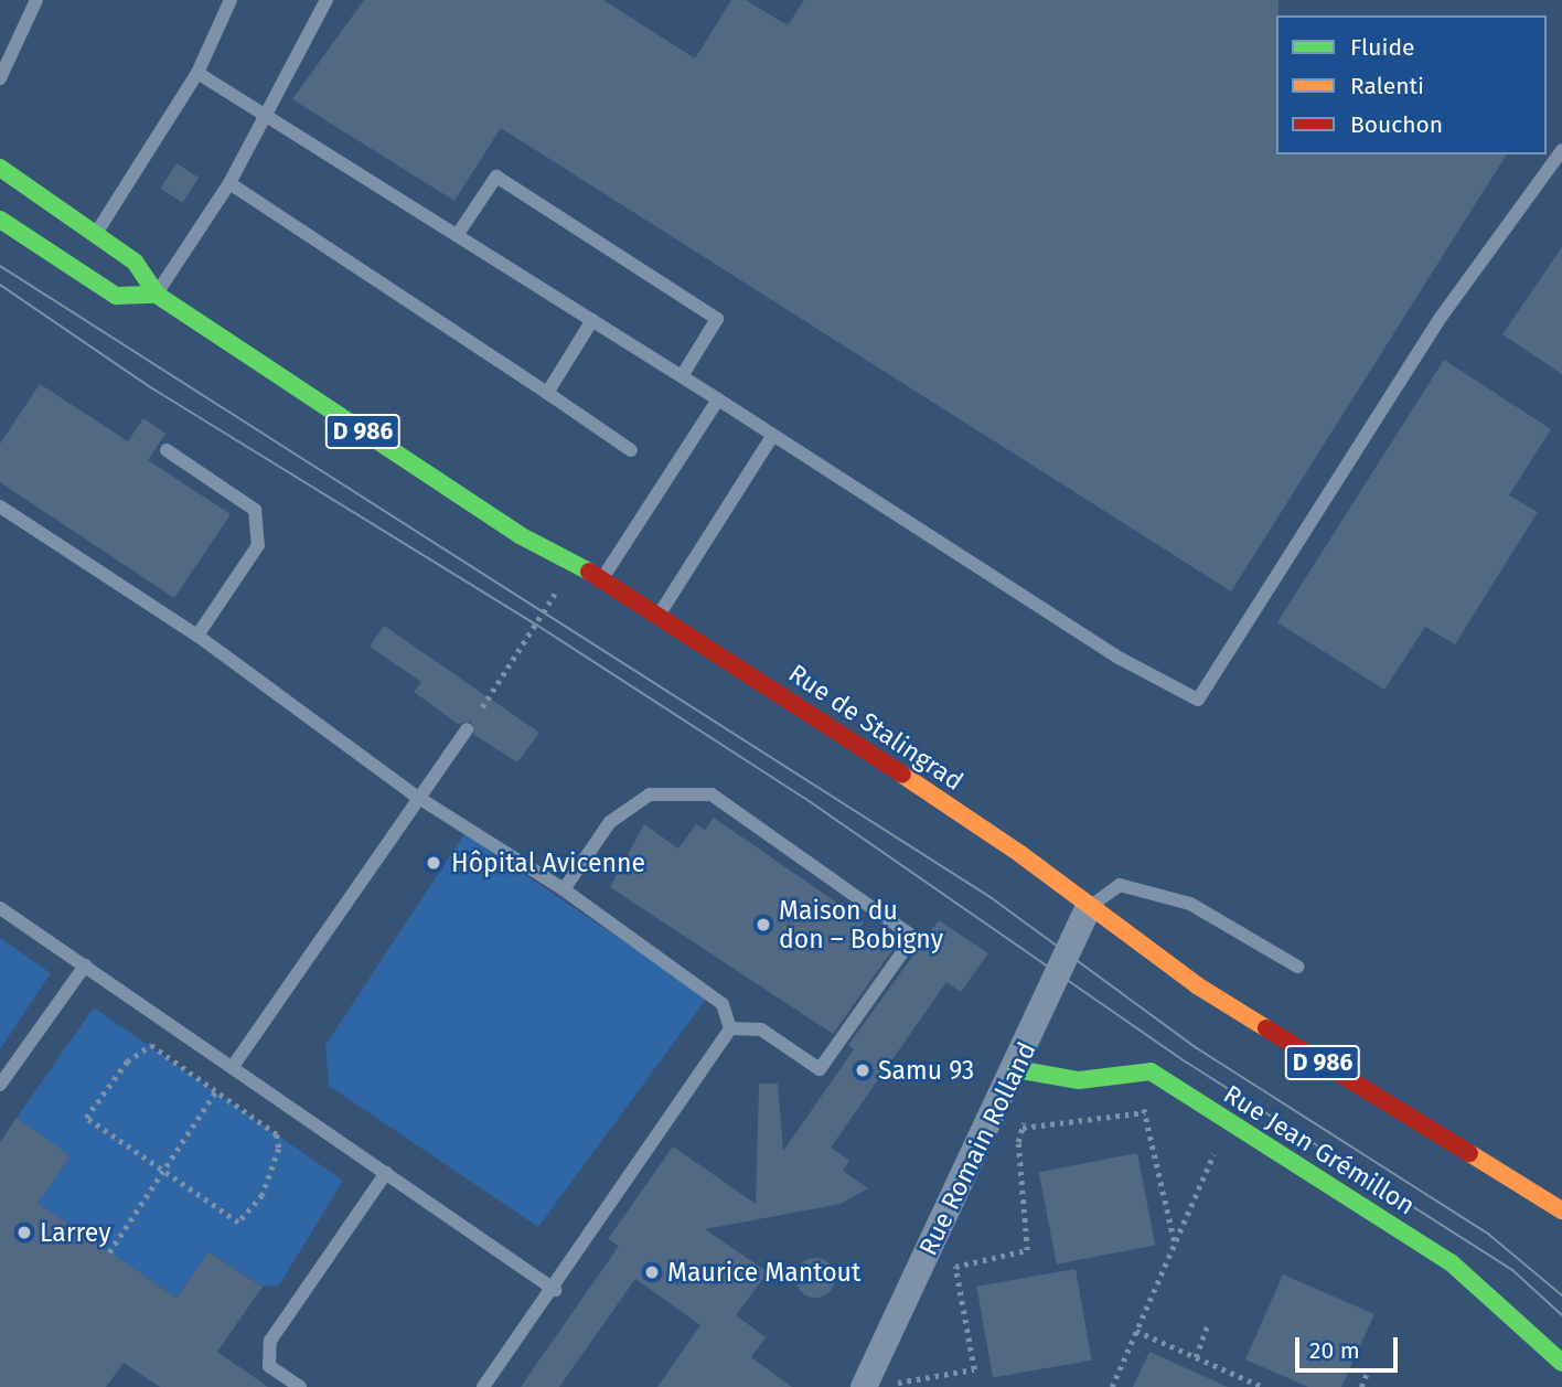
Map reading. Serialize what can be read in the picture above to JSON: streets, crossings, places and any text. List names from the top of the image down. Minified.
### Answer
{"streets":{"main road":["D 986","Rue de Stalingrad","Rue Jean Grémillon"],"street":["Rue Romain Rolland"]},"crossings":[["Rue de Stalingrad","Rue Romain Rolland"],["Rue Romain Rolland","Rue Jean Grémillon"]],"places":["Hôpital Avicenne","Maison du don – Bobigny","Samu 93","Larrey","Maurice Mantout"],"legend":["Fluide","Ralenti","Bouchon"],"scale_bar":"20 m"}
